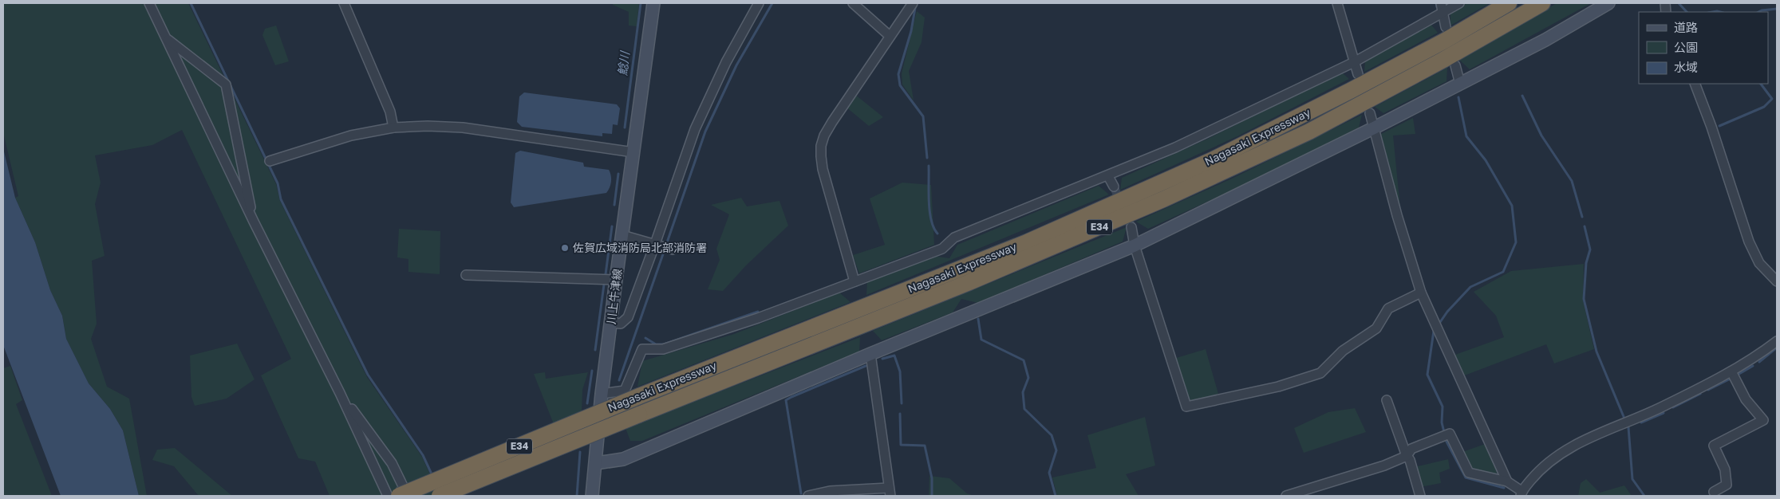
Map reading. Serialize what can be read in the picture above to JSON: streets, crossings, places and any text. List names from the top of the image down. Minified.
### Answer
{"streets":{"highway":["Nagasaki Expressway","E34"],"street":["川上牛津線"]},"water":["鯰川"],"places":["佐賀広域消防局北部消防署"],"legend":["道路","公園","水域"]}
